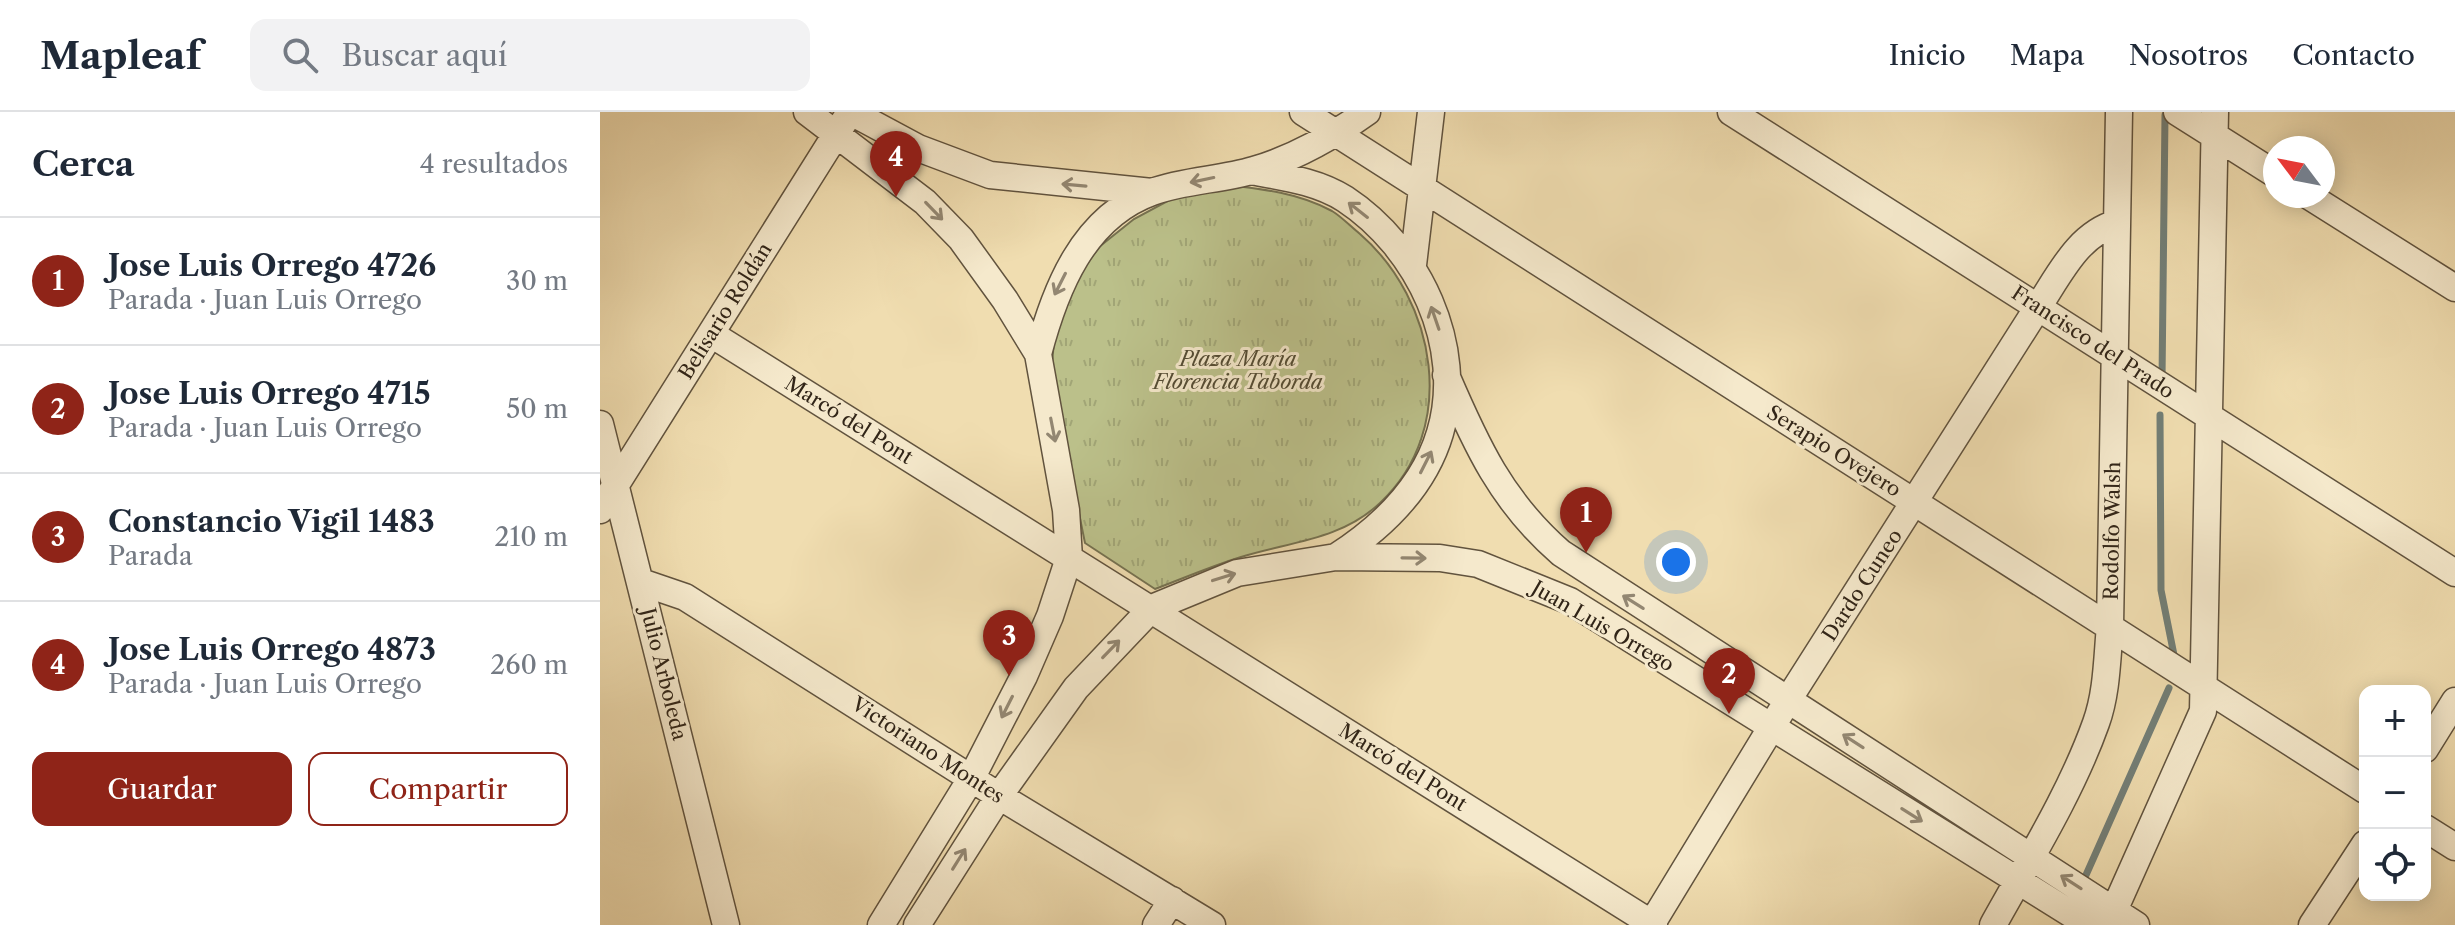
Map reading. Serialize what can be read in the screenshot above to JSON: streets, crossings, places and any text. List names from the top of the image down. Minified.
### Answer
{"streets":{"street":["Belisario Roldán","Francisco del Prado","Marcó del Pont","Serapio Ovejero","Rodolfo Walsh","Dardo Cuneo","Juan Luis Orrego","Julio Arboleda","Victoriano Montes"]},"crossings":[["Belisario Roldán","Marcó del Pont"],["Belisario Roldán","Julio Arboleda"],["Francisco del Prado","Rodolfo Walsh"],["Francisco del Prado","Dardo Cuneo"],["Marcó del Pont","Dardo Cuneo"],["Marcó del Pont","Juan Luis Orrego"],["Serapio Ovejero","Rodolfo Walsh"],["Serapio Ovejero","Dardo Cuneo"],["Rodolfo Walsh","Dardo Cuneo"],["Rodolfo Walsh","Juan Luis Orrego"],["Dardo Cuneo","Juan Luis Orrego"],["Julio Arboleda","Victoriano Montes"]],"parks":["Plaza María Florencia Taborda"],"north":"top left","page":{"header":"Mapleaf","search":"Buscar aquí","nav":["Inicio","Mapa","Nosotros","Contacto"],"heading":["Cerca","4 resultados"],"pins":["4","1","3","2"],"list":[{"mark":"1","name":"Jose Luis Orrego 4726","note":"Parada · Juan Luis Orrego","value":"30 m"},{"mark":"2","name":"Jose Luis Orrego 4715","note":"Parada · Juan Luis Orrego","value":"50 m"},{"mark":"3","name":"Constancio Vigil 1483","note":"Parada","value":"210 m"},{"mark":"4","name":"Jose Luis Orrego 4873","note":"Parada · Juan Luis Orrego","value":"260 m"}],"map_buttons":["+","−"],"buttons":["Guardar","Compartir"]}}
